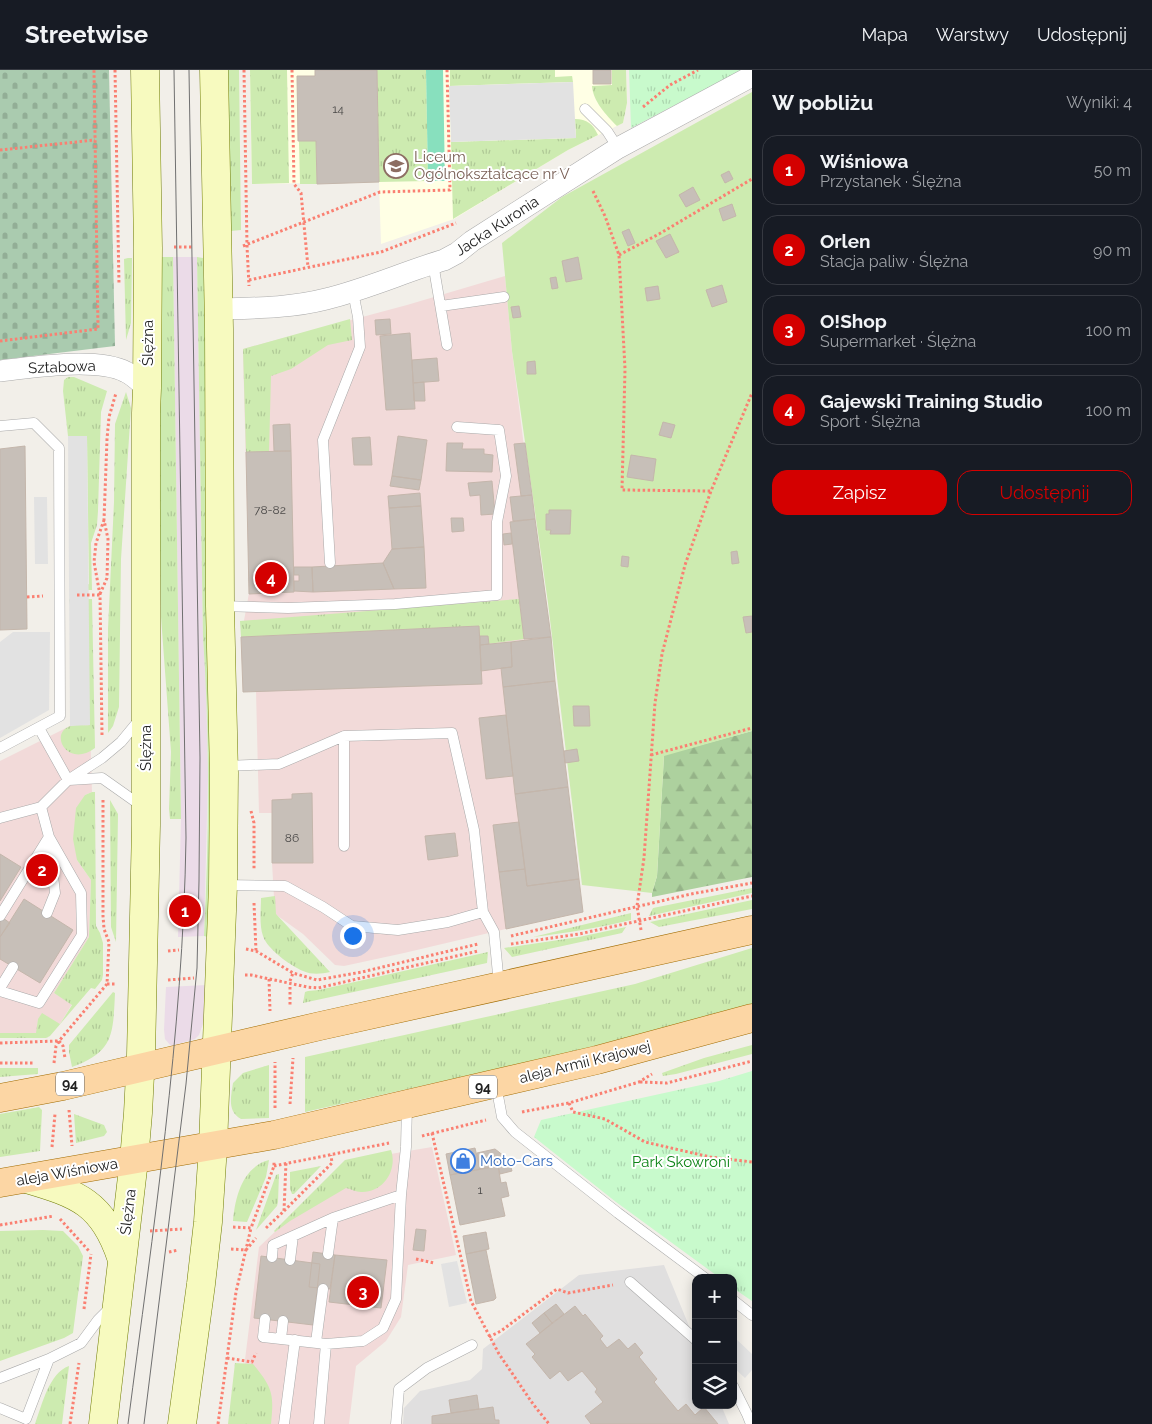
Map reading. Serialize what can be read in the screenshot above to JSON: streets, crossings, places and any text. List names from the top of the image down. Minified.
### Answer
{"streets":{"main road":["Ślężna","aleja Armii Krajowej","94","aleja Wiśniowa"],"street":["Jacka Kuronia","Sztabowa"]},"crossings":[["Ślężna","Sztabowa"],["Ślężna","94"],["Ślężna","aleja Wiśniowa"],["aleja Armii Krajowej","94"],["94","aleja Wiśniowa"]],"parks":["Park Skowroni"],"places":{"school or university":["Liceum Ogólnokształcące nr V"],"shop":["Moto-Cars"]},"house_numbers":["14","78-82","86","1"],"page":{"header":"Streetwise","nav":["Mapa","Warstwy","Udostępnij"],"heading":["W pobliżu","Wyniki: 4"],"list":[{"mark":"1","name":"Wiśniowa","note":"Przystanek · Ślężna","value":"50 m"},{"mark":"2","name":"Orlen","note":"Stacja paliw · Ślężna","value":"90 m"},{"mark":"3","name":"O!Shop","note":"Supermarket · Ślężna","value":"100 m"},{"mark":"4","name":"Gajewski Training Studio","note":"Sport · Ślężna","value":"100 m"}],"buttons":["Zapisz","Udostępnij"],"pins":["4","2","1","3"],"map_buttons":["+","−"]}}
